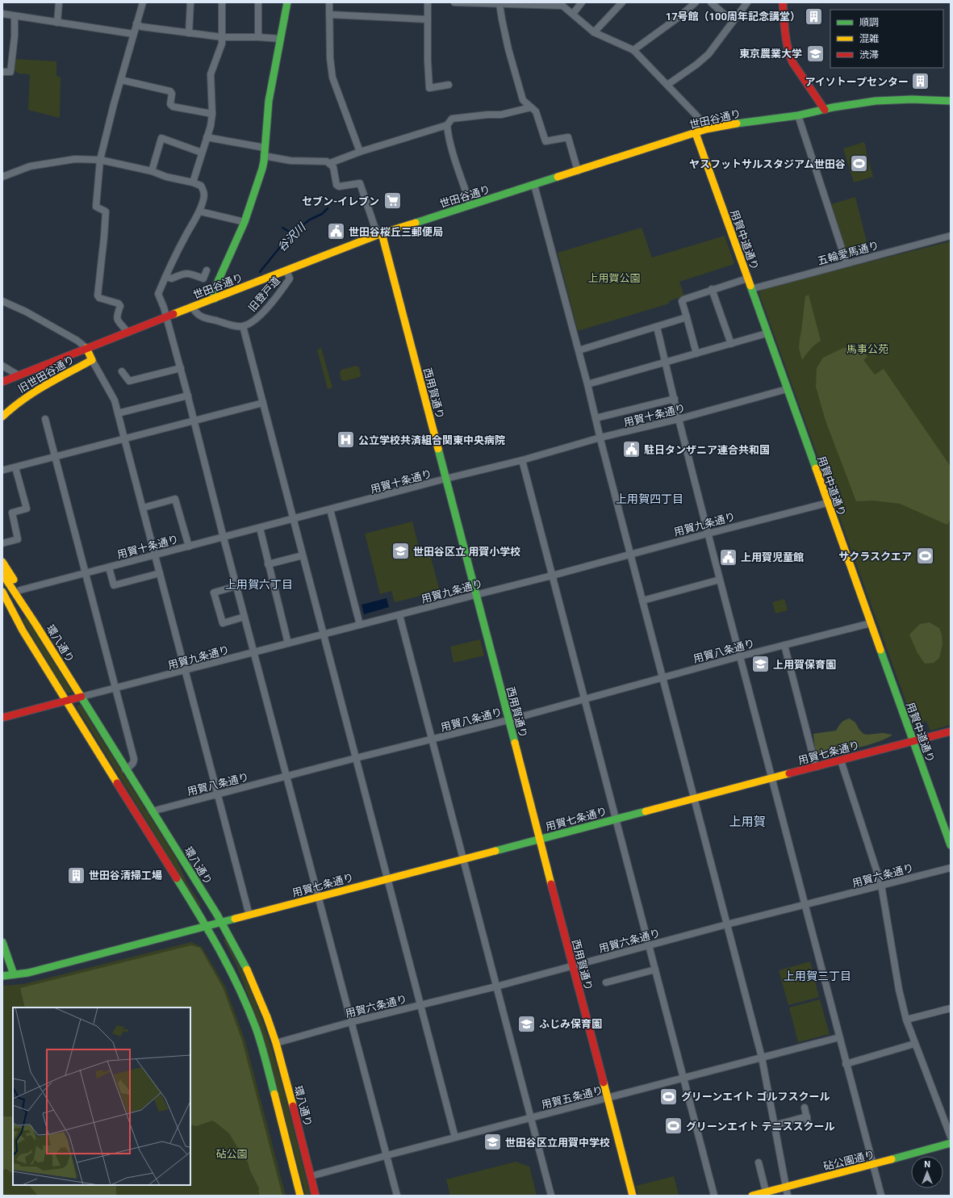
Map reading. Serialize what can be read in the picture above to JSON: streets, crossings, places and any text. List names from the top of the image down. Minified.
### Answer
{"streets":{"street":["世田谷通り","用賀中道通り","五輪愛馬通り","旧登戸道","旧世田谷通り","西用賀通り","用賀十条通り","用賀九条通り","環八通り","用賀八条通り","用賀七条通り","用賀六条通り","用賀五条通り","砧公園通り"]},"crossings":[["世田谷通り","用賀中道通り"],["世田谷通り","旧登戸道"],["世田谷通り","旧世田谷通り"],["世田谷通り","西用賀通り"],["用賀中道通り","五輪愛馬通り"],["用賀中道通り","用賀十条通り"],["用賀中道通り","用賀九条通り"],["用賀中道通り","用賀八条通り"],["用賀中道通り","用賀七条通り"],["西用賀通り","用賀十条通り"],["西用賀通り","用賀九条通り"],["西用賀通り","用賀八条通り"],["西用賀通り","用賀七条通り"],["西用賀通り","用賀六条通り"],["西用賀通り","用賀五条通り"],["用賀九条通り","環八通り"],["環八通り","用賀八条通り"],["環八通り","用賀七条通り"],["環八通り","用賀六条通り"],["環八通り","用賀五条通り"]],"districts":["上用賀四丁目","上用賀六丁目","上用賀","上用賀三丁目"],"water":["谷沢川"],"parks":["上用賀公園","馬事公苑","砧公園"],"places":{"building":["17号館（100周年記念講堂）","アイソトープセンター","世田谷清掃工場"],"school or university":["東京農業大学","世田谷区立 用賀小学校","上用賀保育園","ふじみ保育園","世田谷区立用賀中学校"],"sports":["ヤスフットサルスタジアム世田谷","サクラスクエア","グリーンエイト ゴルフスクール","グリーンエイト テニススクール"],"supermarket":["セブン-イレブン"],"public building":["世田谷桜丘三郵便局","駐日タンザニア連合共和国","上用賀児童館"],"hospital":["公立学校共済組合関東中央病院"]},"legend":["順調","混雑","渋滞"],"north":"top"}
